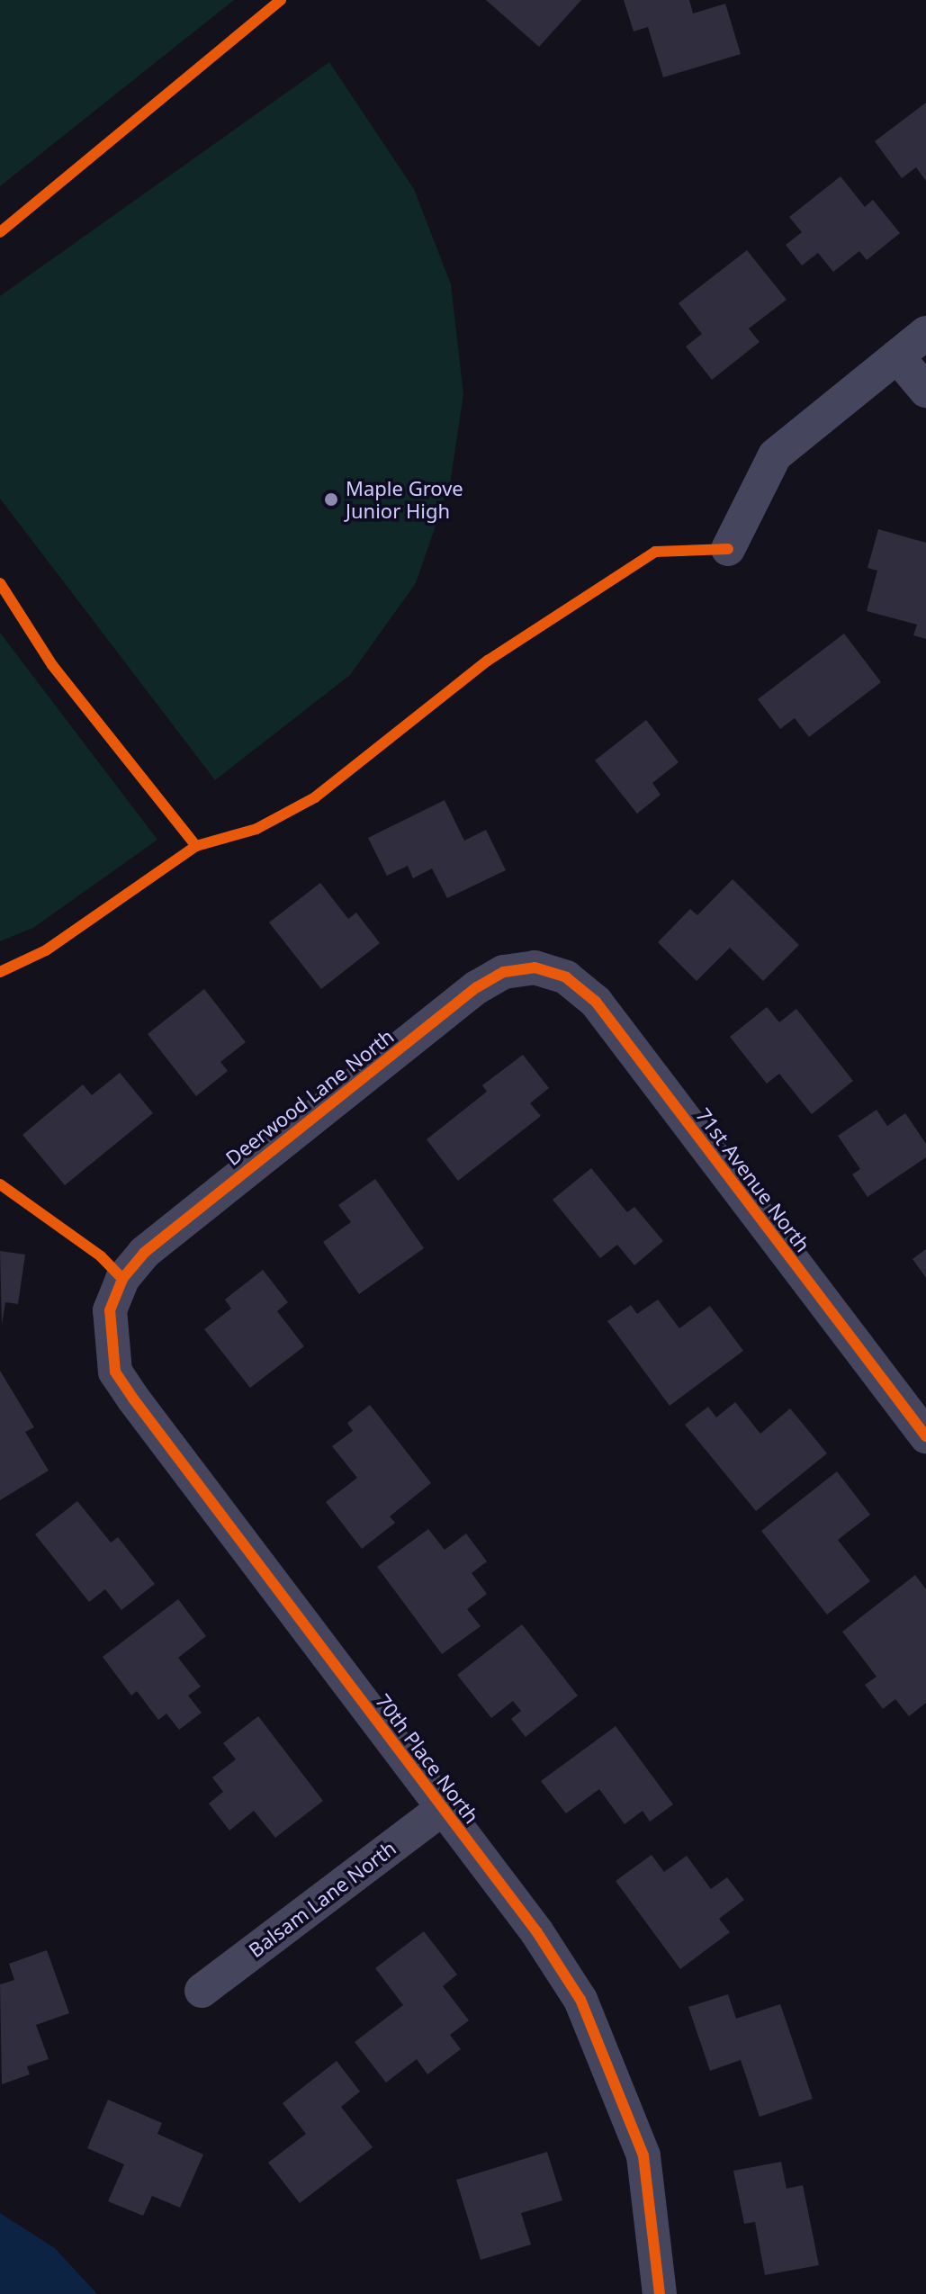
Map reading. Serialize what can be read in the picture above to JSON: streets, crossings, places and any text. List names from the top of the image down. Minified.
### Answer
{"streets":{"street":["Deerwood Lane North","71st Avenue North","70th Place North","Balsam Lane North"]},"crossings":[["Deerwood Lane North","71st Avenue North"],["Deerwood Lane North","70th Place North"],["70th Place North","Balsam Lane North"]],"places":["Maple Grove Junior High"]}
